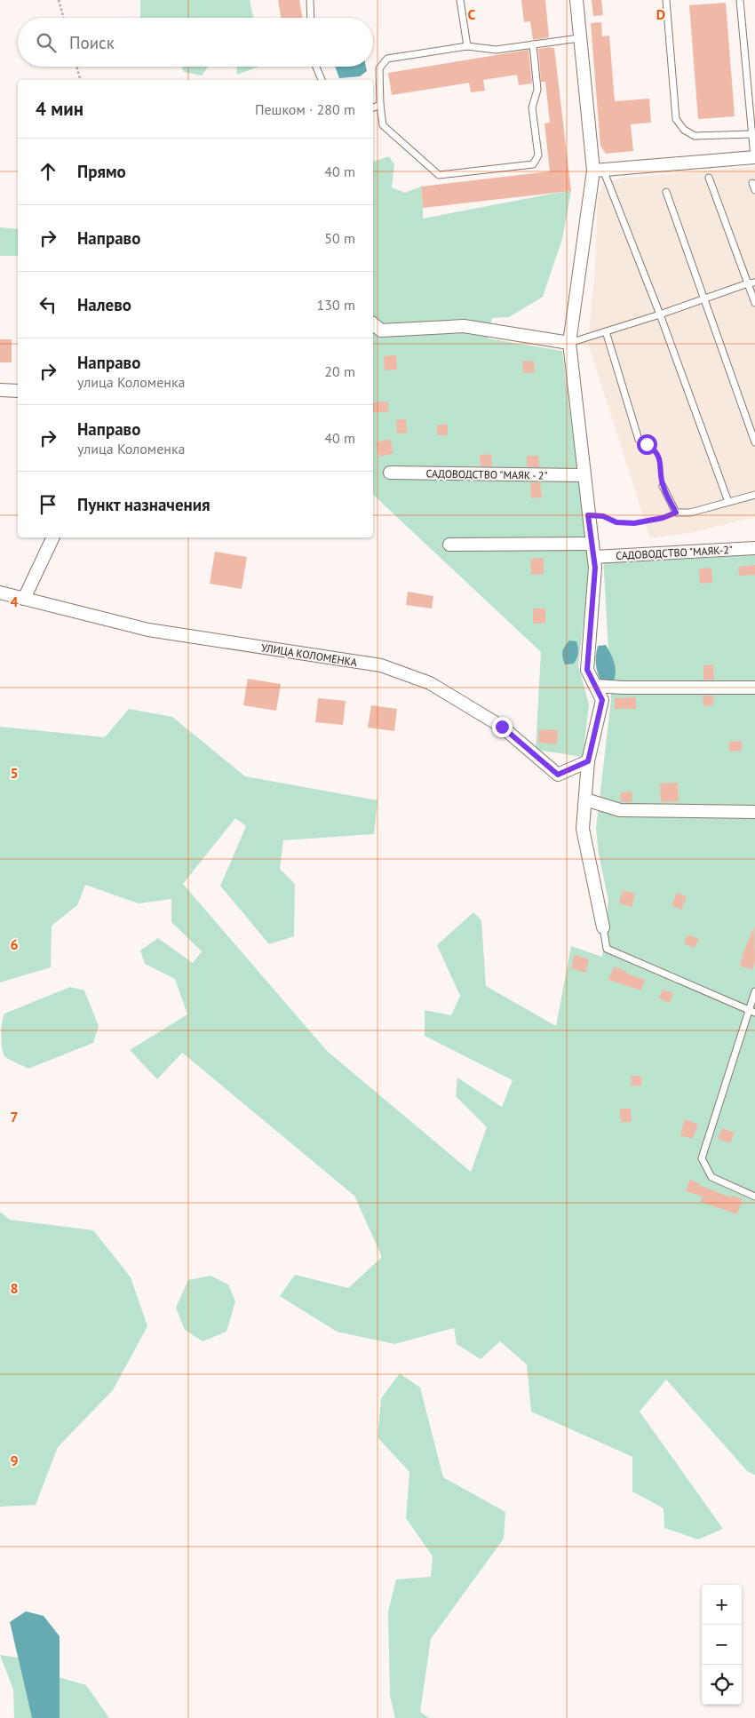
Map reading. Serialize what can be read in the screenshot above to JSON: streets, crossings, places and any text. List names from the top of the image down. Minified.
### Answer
{"streets":{"street":["САДОВОДСТВО \"МАЯК - 2\"","САДОВОДСТВО \"МАЯК-2\"","УЛИЦА КОЛОМЕНКА"]},"page":{"search":"Поиск","heading":["4 мин","Пешком · 280 m"],"list":[["Прямо","40 m"],["Направо","50 m"],["Налево","130 m"],["Направо","улица Коломенка","20 m"],["Направо","улица Коломенка","40 m"],"Пункт назначения"],"map_buttons":["+","−"]},"grid":{"columns":["C","D"],"rows":["4","5","6","7","8","9"]}}
